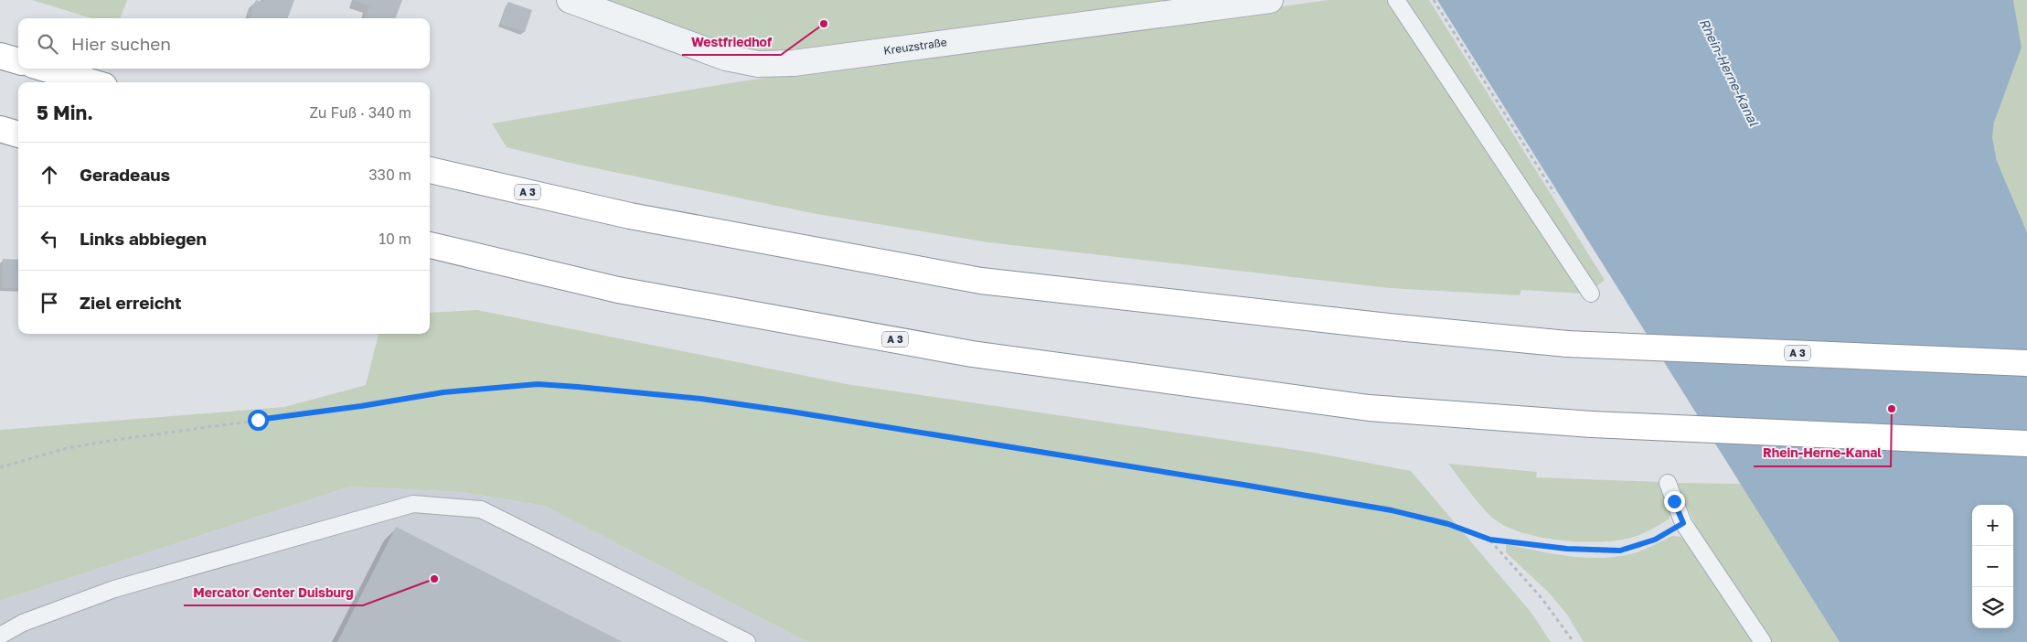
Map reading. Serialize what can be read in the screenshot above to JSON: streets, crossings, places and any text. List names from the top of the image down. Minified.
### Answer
{"streets":{"highway":["A 3"],"street":["Kreuzstraße"]},"water":["Rhein-Herne-Kanal"],"places":["Westfriedhof","Rhein-Herne-Kanal","Mercator Center Duisburg"],"page":{"search":"Hier suchen","heading":["5 Min.","Zu Fuß · 340 m"],"list":[["Geradeaus","330 m"],["Links abbiegen","10 m"],"Ziel erreicht"],"map_buttons":["+","−"]}}
